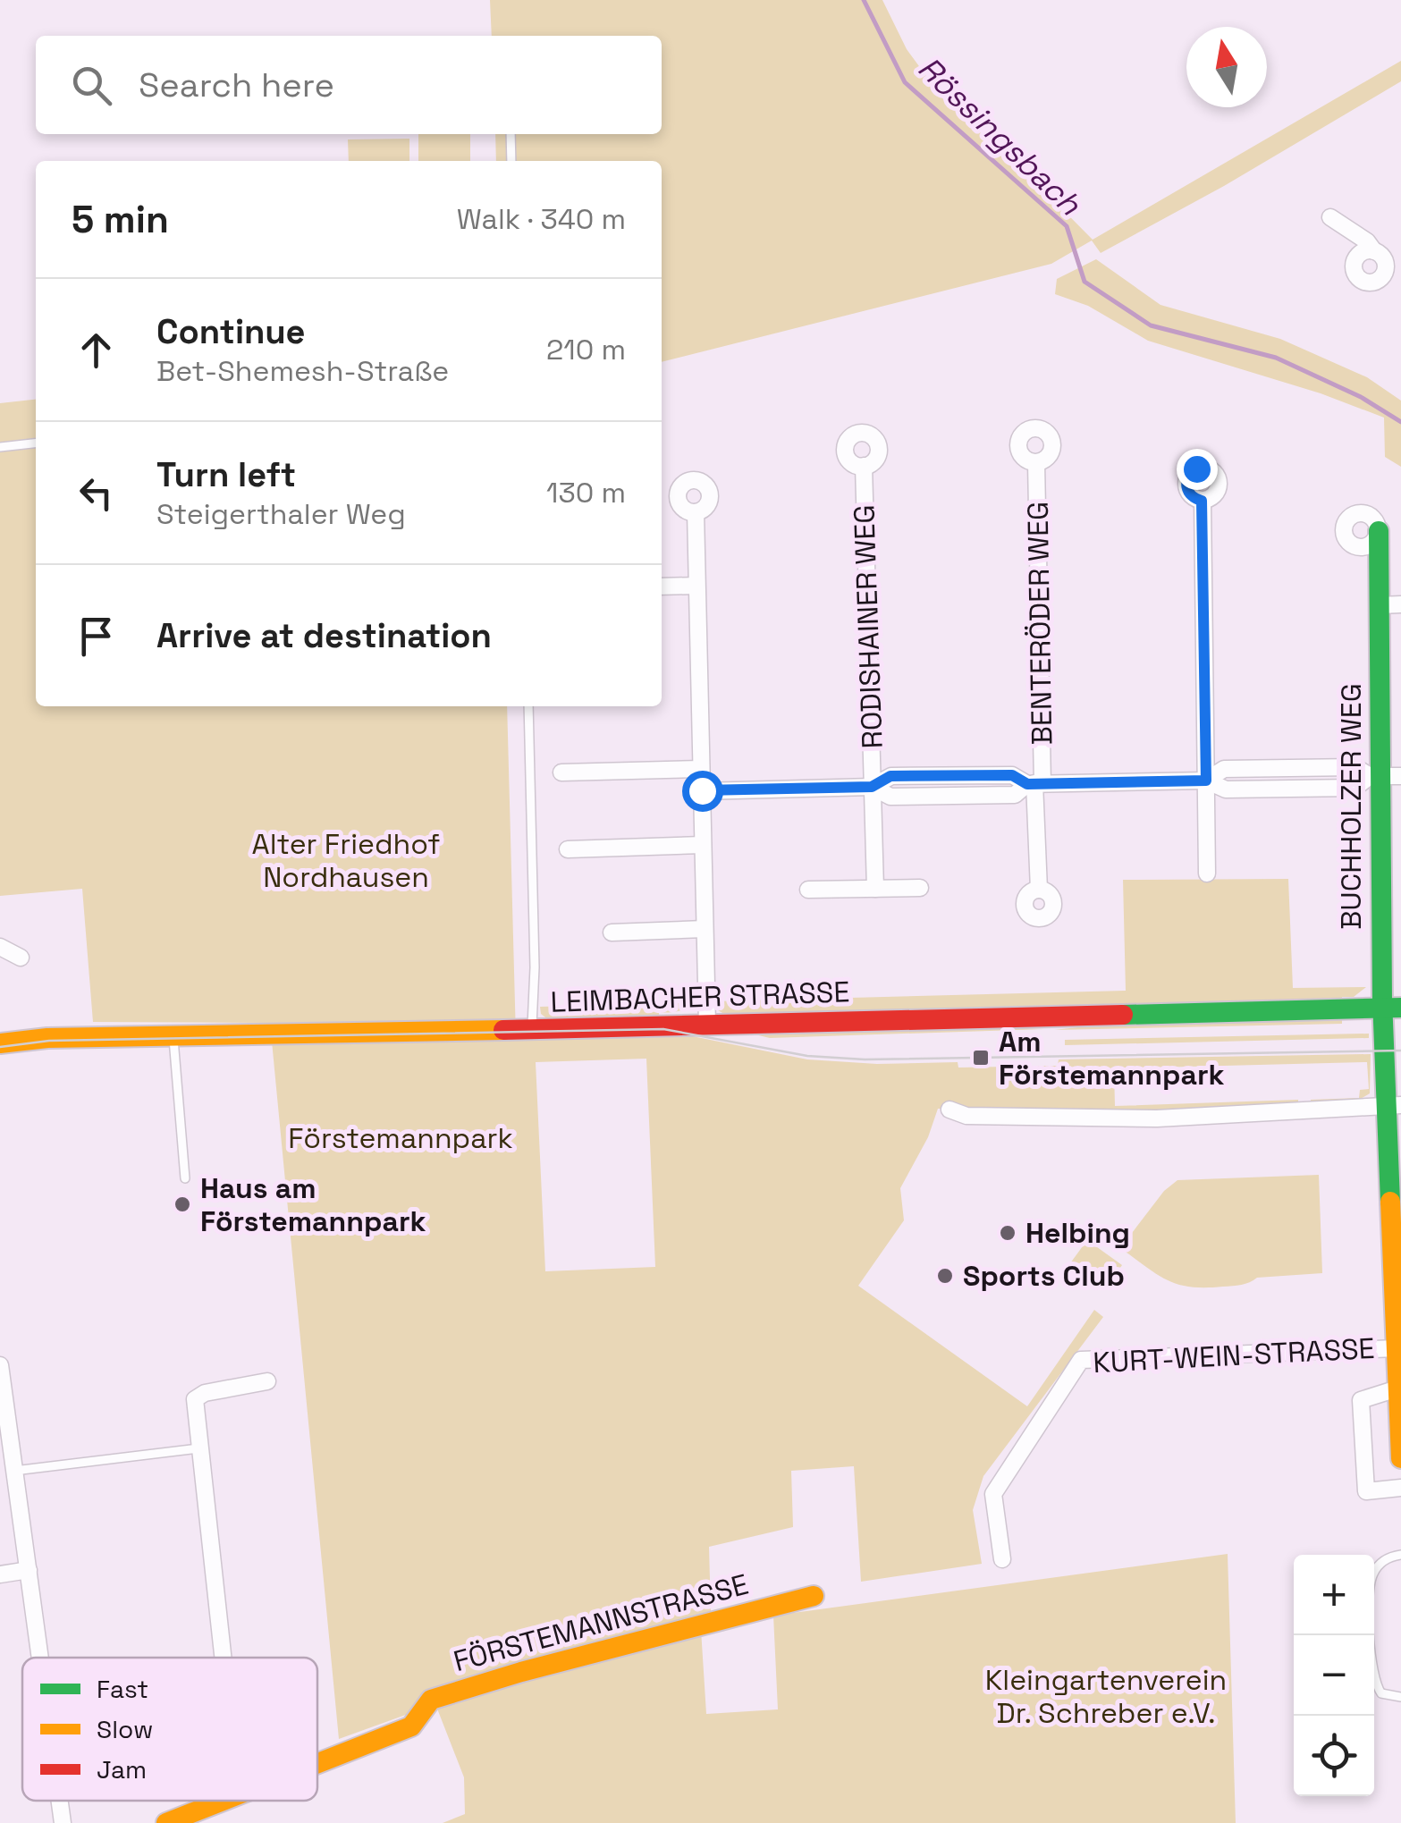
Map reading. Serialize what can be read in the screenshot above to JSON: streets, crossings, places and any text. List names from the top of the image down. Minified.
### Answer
{"streets":{"street":["BENTERÖDER WEG","RODISHAINER WEG","BUCHHOLZER WEG","LEIMBACHER STRASSE","KURT-WEIN-STRASSE","FÖRSTEMANNSTRASSE"]},"crossings":[["BUCHHOLZER WEG","LEIMBACHER STRASSE"],["BUCHHOLZER WEG","KURT-WEIN-STRASSE"]],"water":["Rössingsbach"],"parks":["Alter Friedhof Nordhausen","Förstemannpark","Kleingartenverein Dr. Schreber e.V."],"places":{"transit":["Am Förstemannpark"],"other":["Haus am Förstemannpark","Helbing","Sports Club"]},"legend":["Fast","Slow","Jam"],"north":"top","page":{"search":"Search here","heading":["5 min","Walk · 340 m"],"list":[["Continue","Bet-Shemesh-Straße","210 m"],["Turn left","Steigerthaler Weg","130 m"],"Arrive at destination"],"map_buttons":["+","−"]}}
